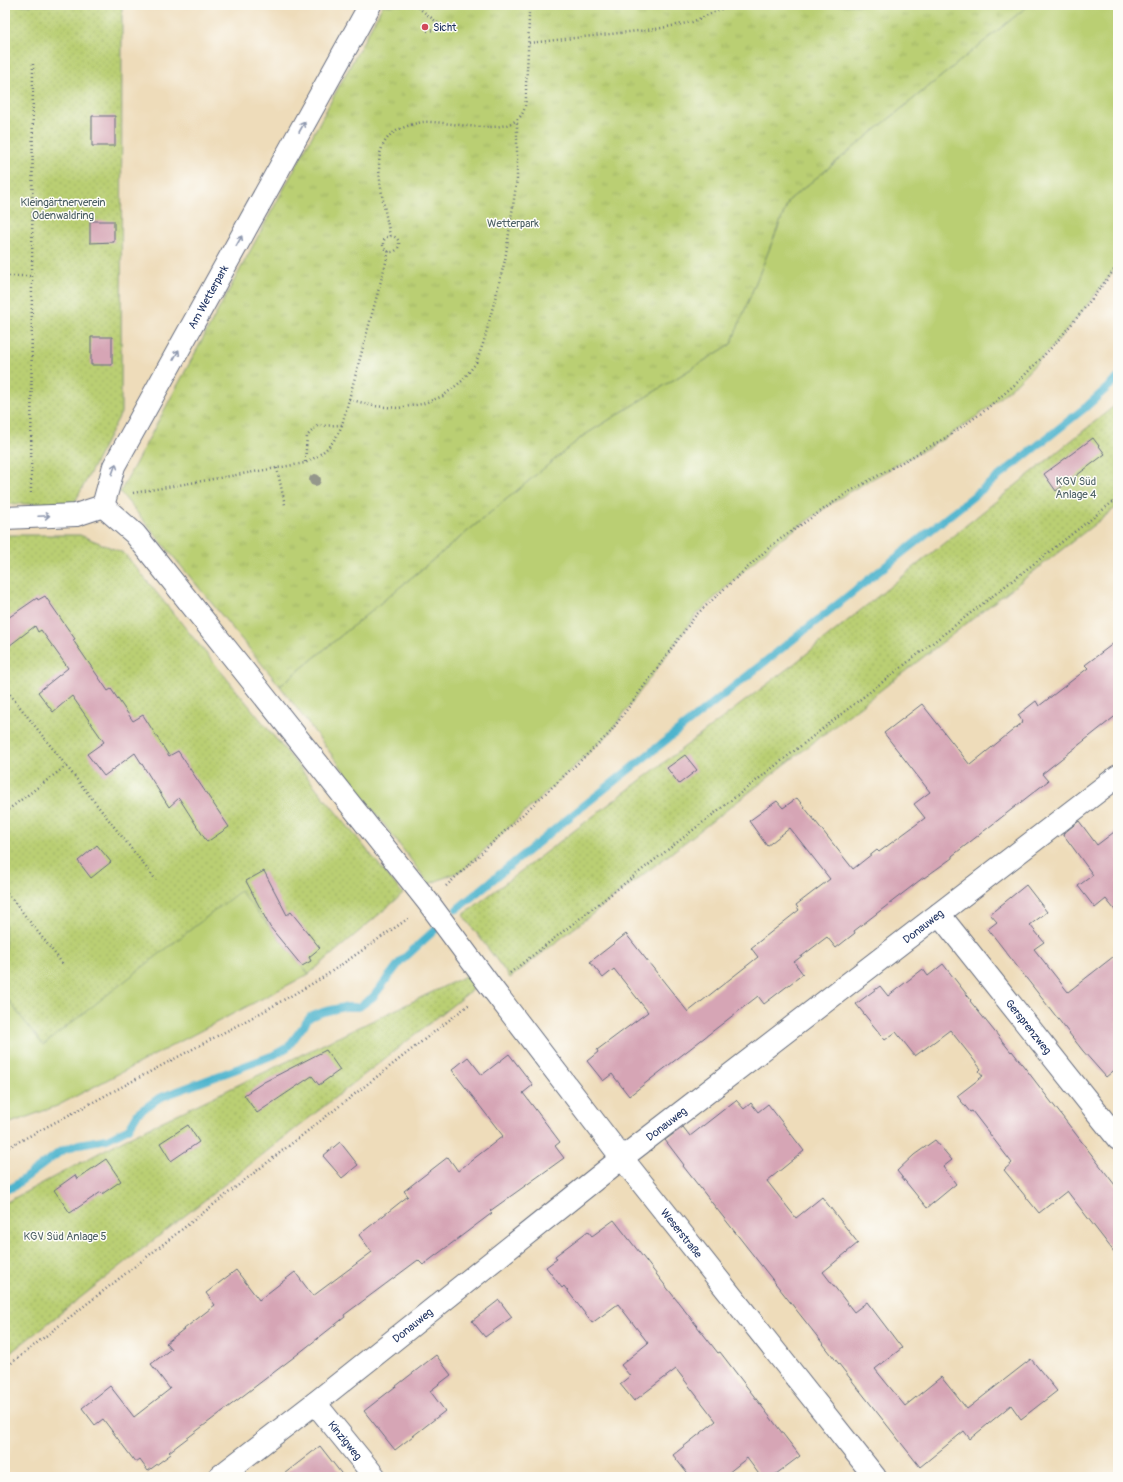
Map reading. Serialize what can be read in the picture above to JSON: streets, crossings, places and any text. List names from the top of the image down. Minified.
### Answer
{"streets":{"street":["Am Wetterpark","Donauweg","Gersprenzweg","Weserstraße","Kinzigweg"]},"crossings":[["Am Wetterpark","Weserstraße"],["Donauweg","Gersprenzweg"],["Donauweg","Weserstraße"],["Donauweg","Kinzigweg"]],"one_way":["Am Wetterpark"],"parks":["Kleingärtnerverein Odenwaldring","Wetterpark","KGV Süd Anlage 4","KGV Süd Anlage 5"],"places":["Sicht"]}
